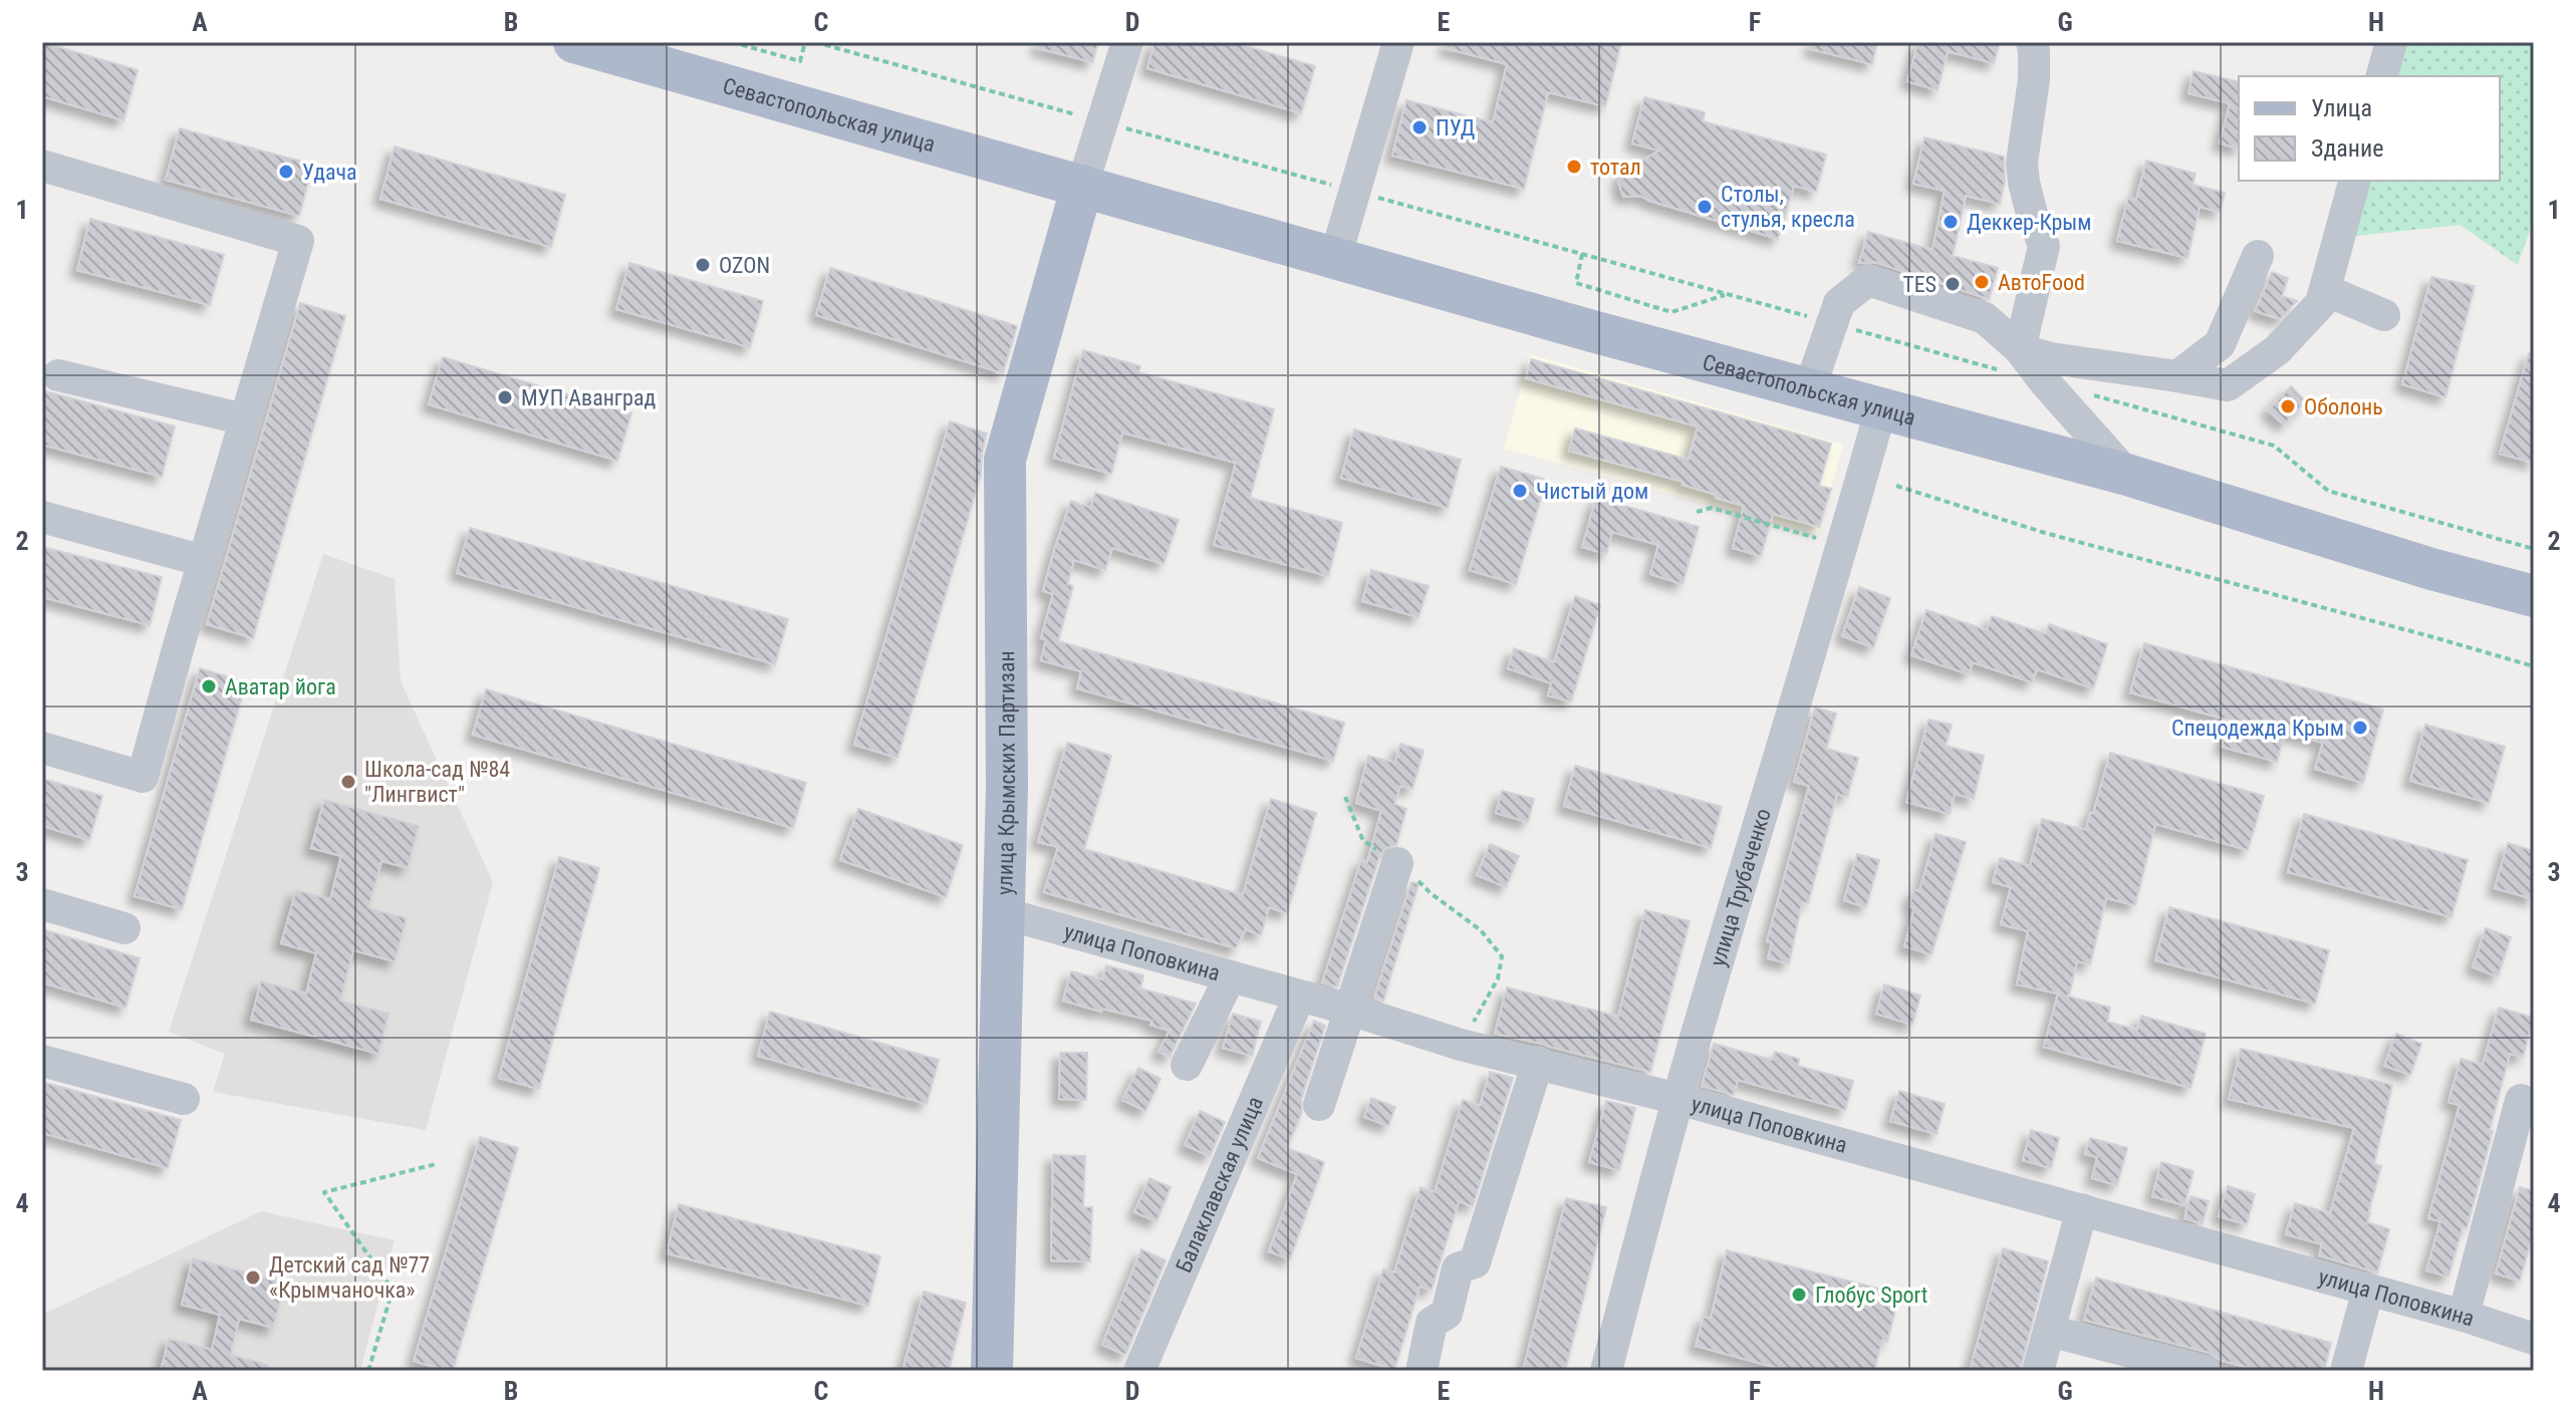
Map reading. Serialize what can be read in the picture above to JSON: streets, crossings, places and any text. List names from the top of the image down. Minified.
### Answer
{"streets":{"main road":["Севастопольская улица","улица Крымских Партизан"],"street":["улица Трубаченко","улица Поповкина","Балаклавская улица"]},"crossings":[["Севастопольская улица","улица Крымских Партизан"],["Севастопольская улица","улица Трубаченко"],["улица Крымских Партизан","улица Поповкина"],["улица Трубаченко","улица Поповкина"],["улица Поповкина","Балаклавская улица"]],"places":["ПУД","тотал","Удача","Столы, стулья, кресла","Деккер-Крым","OZON","АвтоFood","TES","МУП Аванград","Оболонь","Чистый дом","Аватар йога","Спецодежда Крым","Школа-сад №84 \"Лингвист\"","Детский сад №77 «Крымчаночка»","Глобус Sport"],"legend":["Улица","Здание"],"grid":{"columns":["A","B","C","D","E","F","G","H"],"rows":["1","2","3","4"]}}
